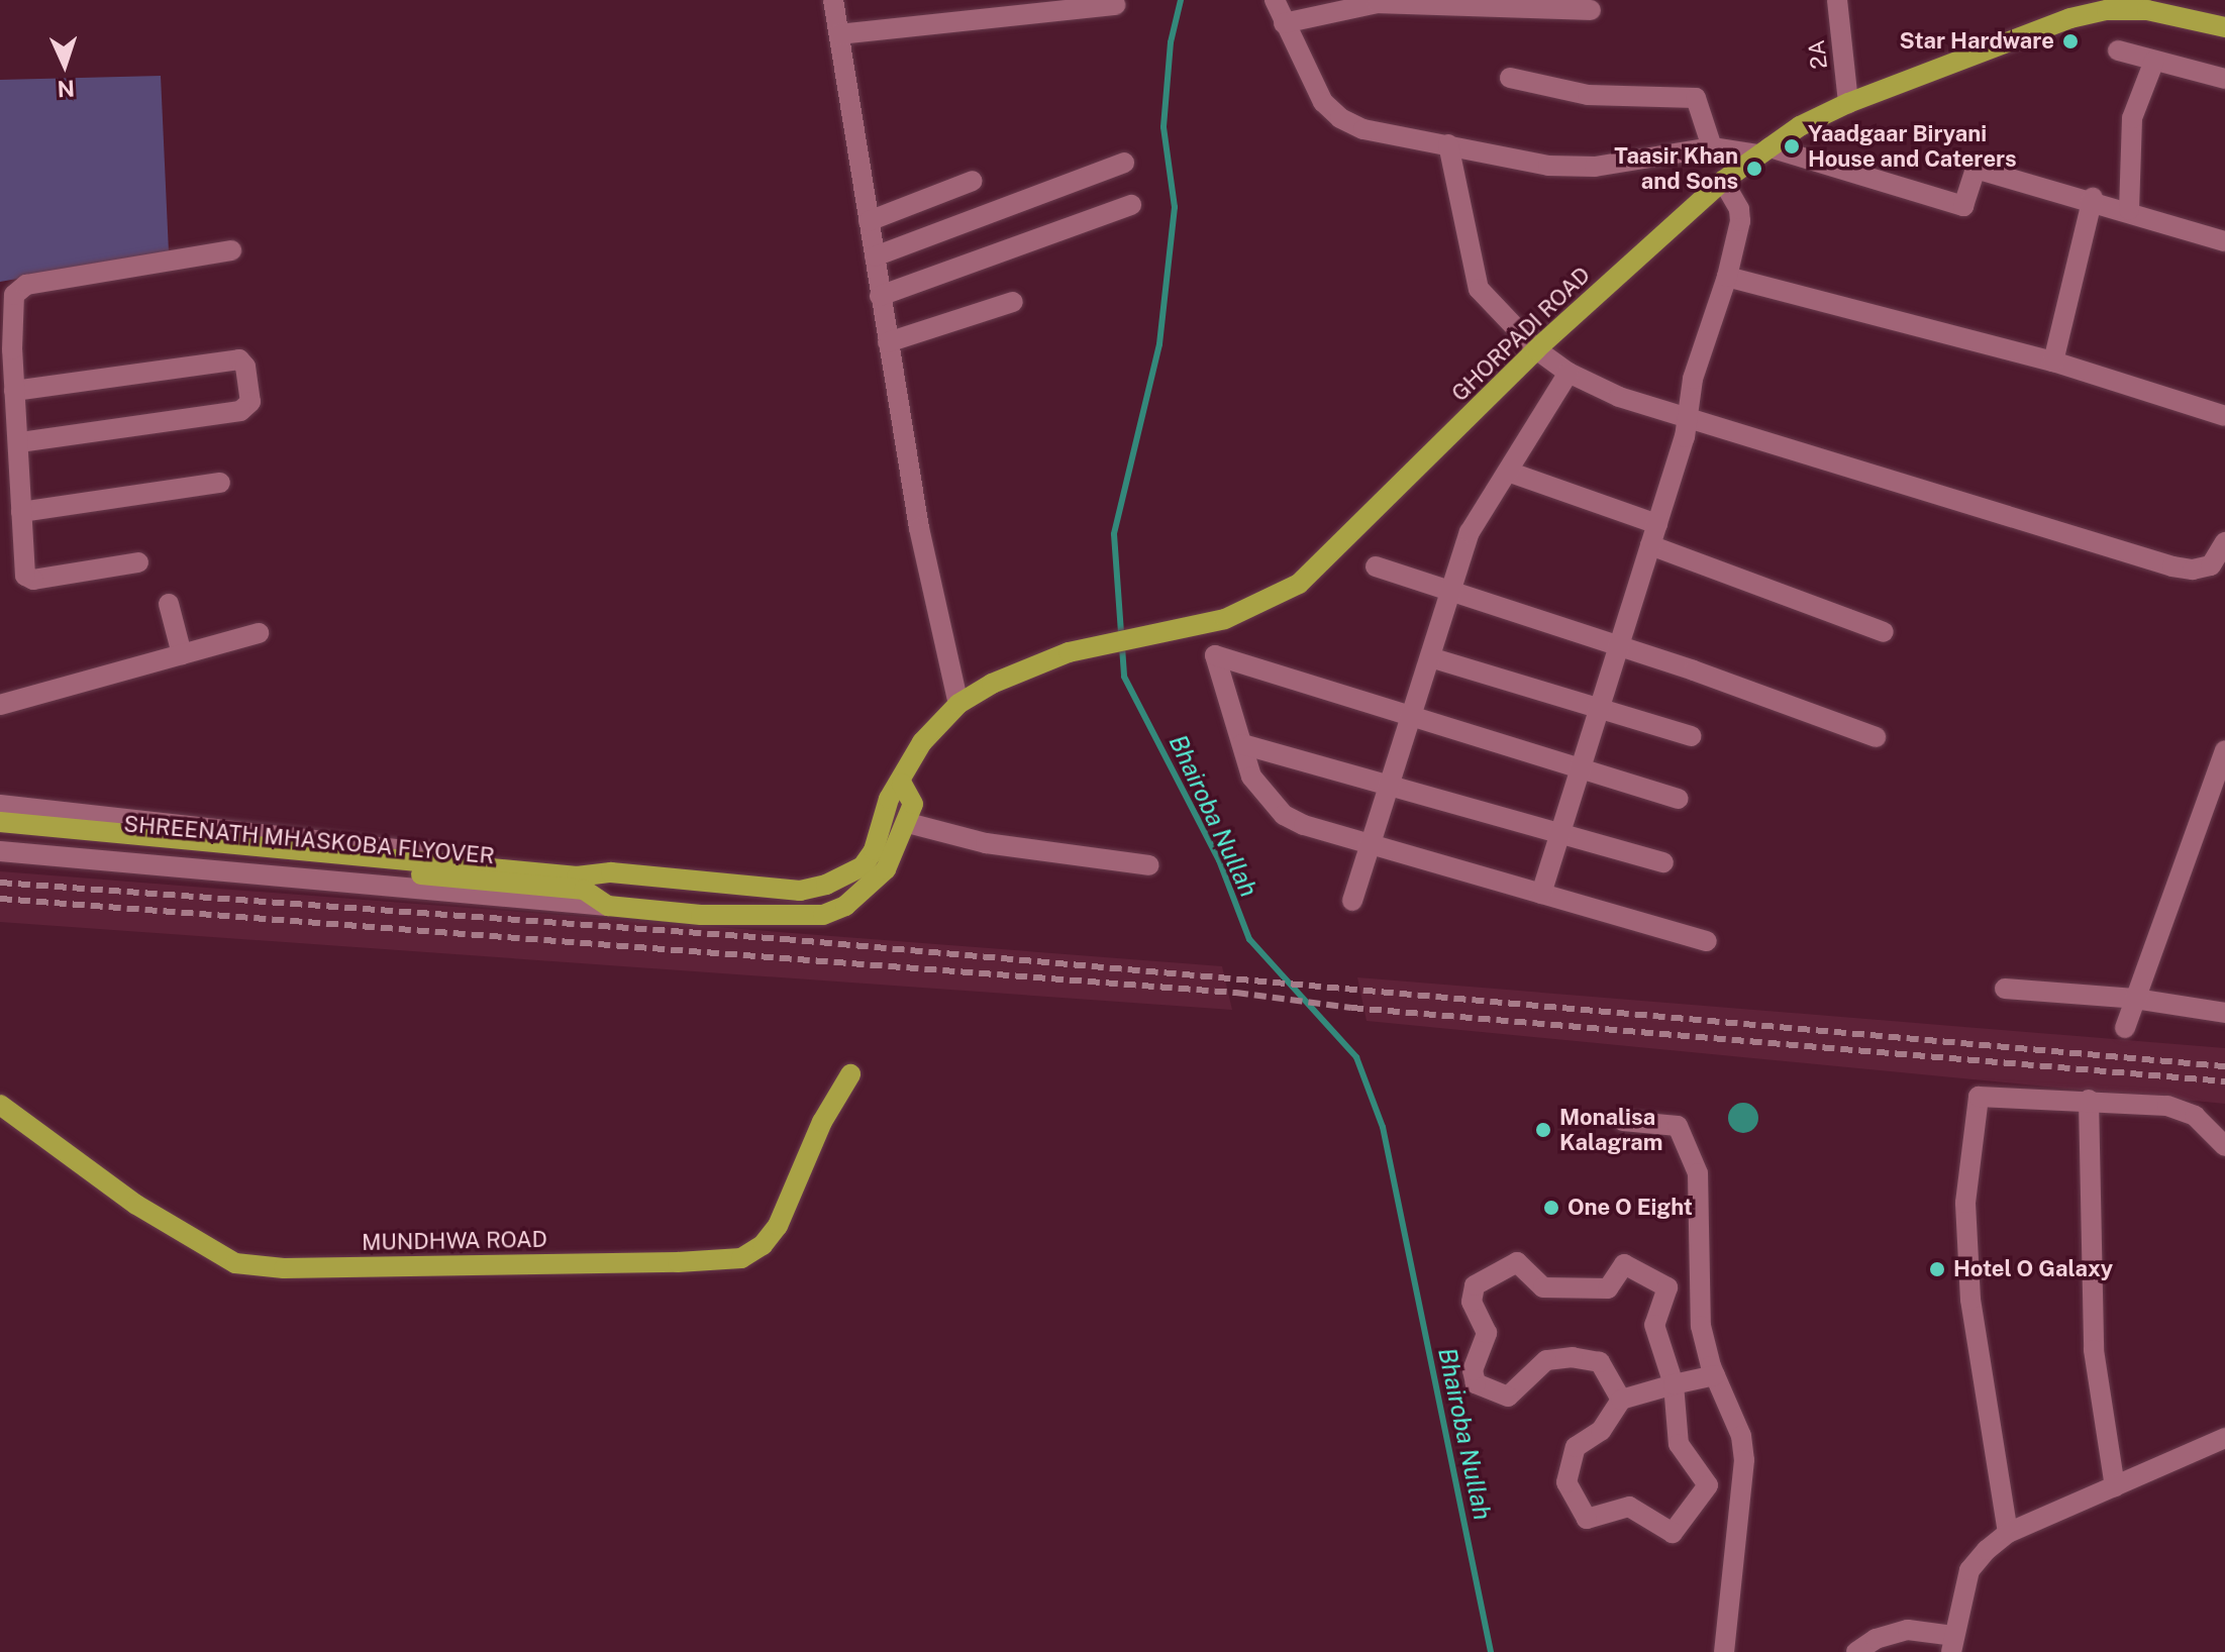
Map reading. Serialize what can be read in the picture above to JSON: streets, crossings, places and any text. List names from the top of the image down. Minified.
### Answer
{"streets":{"main road":["GHORPADI ROAD","SHREENATH MHASKOBA FLYOVER","MUNDHWA ROAD"],"street":["2A"]},"crossings":[["2A","GHORPADI ROAD"],["GHORPADI ROAD","SHREENATH MHASKOBA FLYOVER"]],"water":["Bhairoba Nullah"],"places":["Star Hardware","Yaadgaar Biryani House and Caterers","Taasir Khan and Sons","Monalisa Kalagram","One O Eight","Hotel O Galaxy"],"north":"bottom"}
